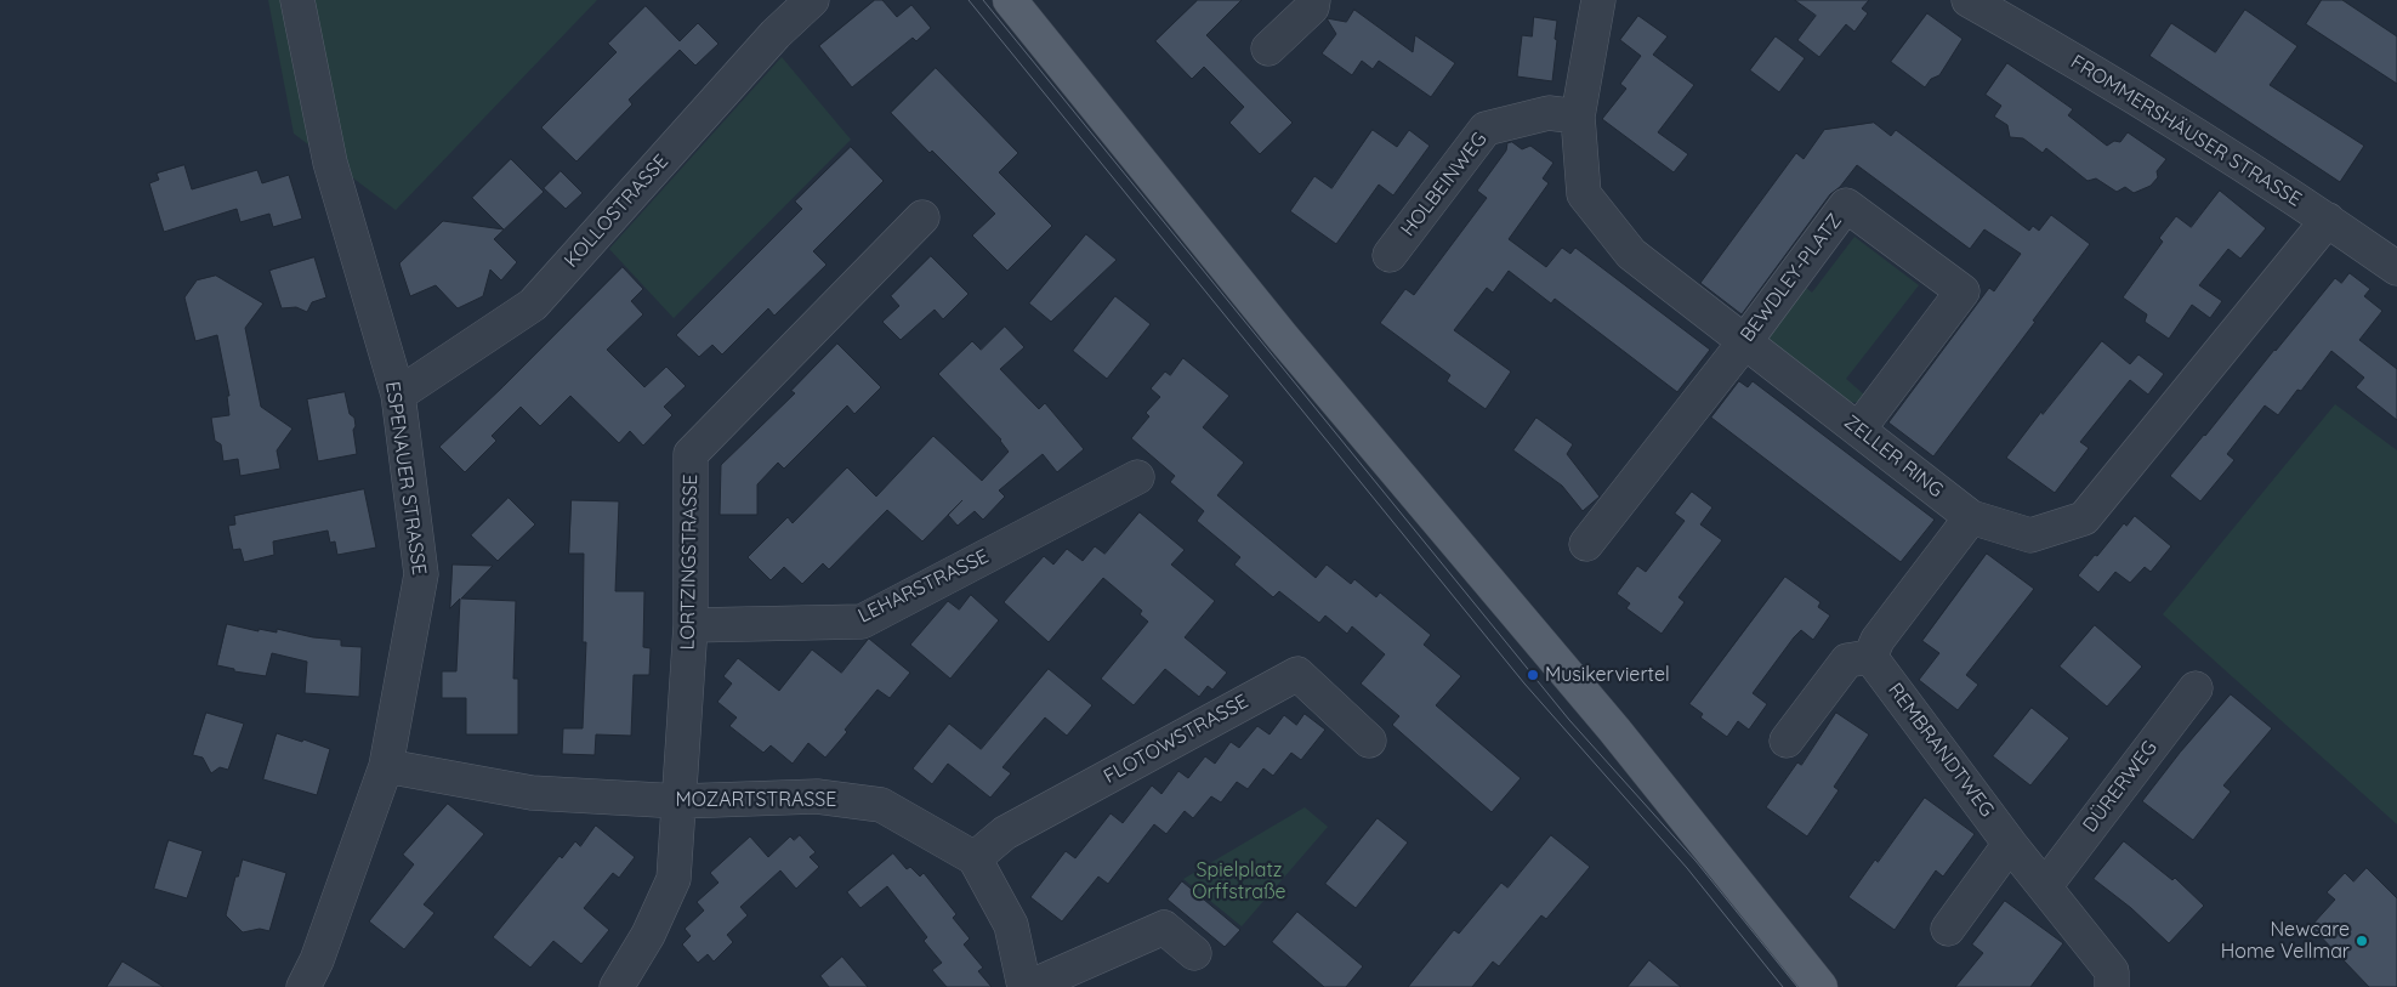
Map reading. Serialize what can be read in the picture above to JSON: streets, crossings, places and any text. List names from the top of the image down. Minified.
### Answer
{"streets":{"street":["FROMMERSHÄUSER STRASSE","HOLBEINWEG","KOLLOSTRASSE","BEWDLEY-PLATZ","ZELLER RING","ESPENAUER STRASSE","LORTZINGSTRASSE","LEHARSTRASSE","FLOTOWSTRASSE","REMBRANDTWEG","DÜRERWEG","MOZARTSTRASSE"]},"crossings":[["FROMMERSHÄUSER STRASSE","ZELLER RING"],["HOLBEINWEG","ZELLER RING"],["KOLLOSTRASSE","ESPENAUER STRASSE"],["BEWDLEY-PLATZ","ZELLER RING"],["ESPENAUER STRASSE","MOZARTSTRASSE"],["LORTZINGSTRASSE","LEHARSTRASSE"],["LORTZINGSTRASSE","MOZARTSTRASSE"],["FLOTOWSTRASSE","MOZARTSTRASSE"],["REMBRANDTWEG","DÜRERWEG"]],"parks":["Spielplatz Orffstraße"],"places":["Musikerviertel","Newcare Home Vellmar"]}
